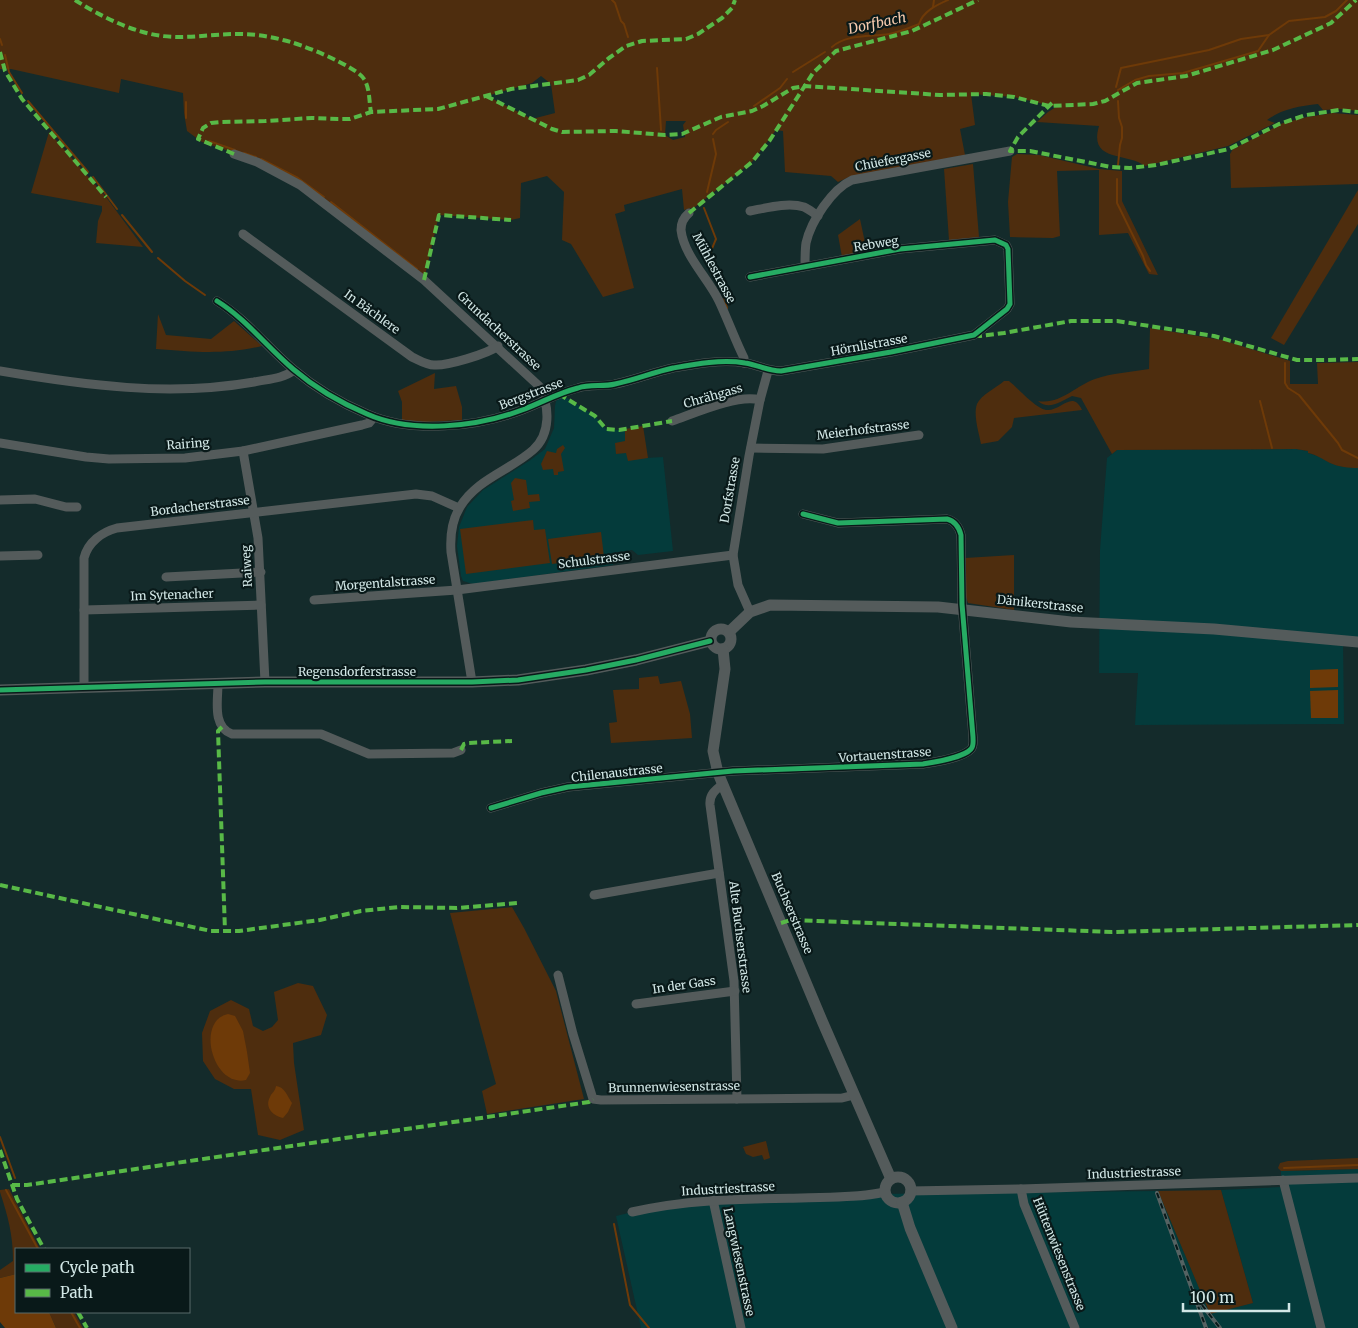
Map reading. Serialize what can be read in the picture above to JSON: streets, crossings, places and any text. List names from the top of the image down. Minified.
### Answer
{"streets":{"street":["Chüefergasse","Rebweg","Mühlestrasse","In Bächlere","Grundacherstrasse","Hörnlistrasse","Bergstrasse","Chrähgass","Meierhofstrasse","Rairing","Dorfstrasse","Bordacherstrasse","Schulstrasse","Raiweg","Morgentalstrasse","Im Sytenacher","Dänikerstrasse","Regensdorferstrasse","Vortauenstrasse","Chilenaustrasse","Buchserstrasse","Alte Buchserstrasse","In der Gass","Brunnenwiesenstrasse","Industriestrasse","Hüttenwiesenstrasse","Langwiesenstrasse"]},"crossings":[["Chüefergasse","Rebweg"],["Rebweg","Hörnlistrasse"],["Mühlestrasse","Bergstrasse"],["In Bächlere","Grundacherstrasse"],["Grundacherstrasse","Bergstrasse"],["Grundacherstrasse","Bordacherstrasse"],["Grundacherstrasse","Schulstrasse"],["Grundacherstrasse","Morgentalstrasse"],["Grundacherstrasse","Regensdorferstrasse"],["Hörnlistrasse","Bergstrasse"],["Hörnlistrasse","Dorfstrasse"],["Bergstrasse","Rairing"],["Bergstrasse","Dorfstrasse"],["Chrähgass","Dorfstrasse"],["Meierhofstrasse","Dorfstrasse"],["Rairing","Raiweg"],["Dorfstrasse","Schulstrasse"],["Dorfstrasse","Dänikerstrasse"],["Bordacherstrasse","Raiweg"],["Bordacherstrasse","Im Sytenacher"],["Bordacherstrasse","Regensdorferstrasse"],["Schulstrasse","Morgentalstrasse"],["Raiweg","Im Sytenacher"],["Raiweg","Regensdorferstrasse"],["Dänikerstrasse","Regensdorferstrasse"],["Dänikerstrasse","Vortauenstrasse"],["Dänikerstrasse","Buchserstrasse"],["Regensdorferstrasse","Buchserstrasse"],["Vortauenstrasse","Chilenaustrasse"],["Vortauenstrasse","Buchserstrasse"],["Chilenaustrasse","Buchserstrasse"],["Buchserstrasse","Alte Buchserstrasse"],["Buchserstrasse","Brunnenwiesenstrasse"],["Buchserstrasse","Industriestrasse"],["Alte Buchserstrasse","In der Gass"],["Alte Buchserstrasse","Brunnenwiesenstrasse"],["Industriestrasse","Hüttenwiesenstrasse"],["Industriestrasse","Langwiesenstrasse"]],"water":["Dorfbach"],"legend":["Cycle path","Path"],"scale_bar":"100 m"}
